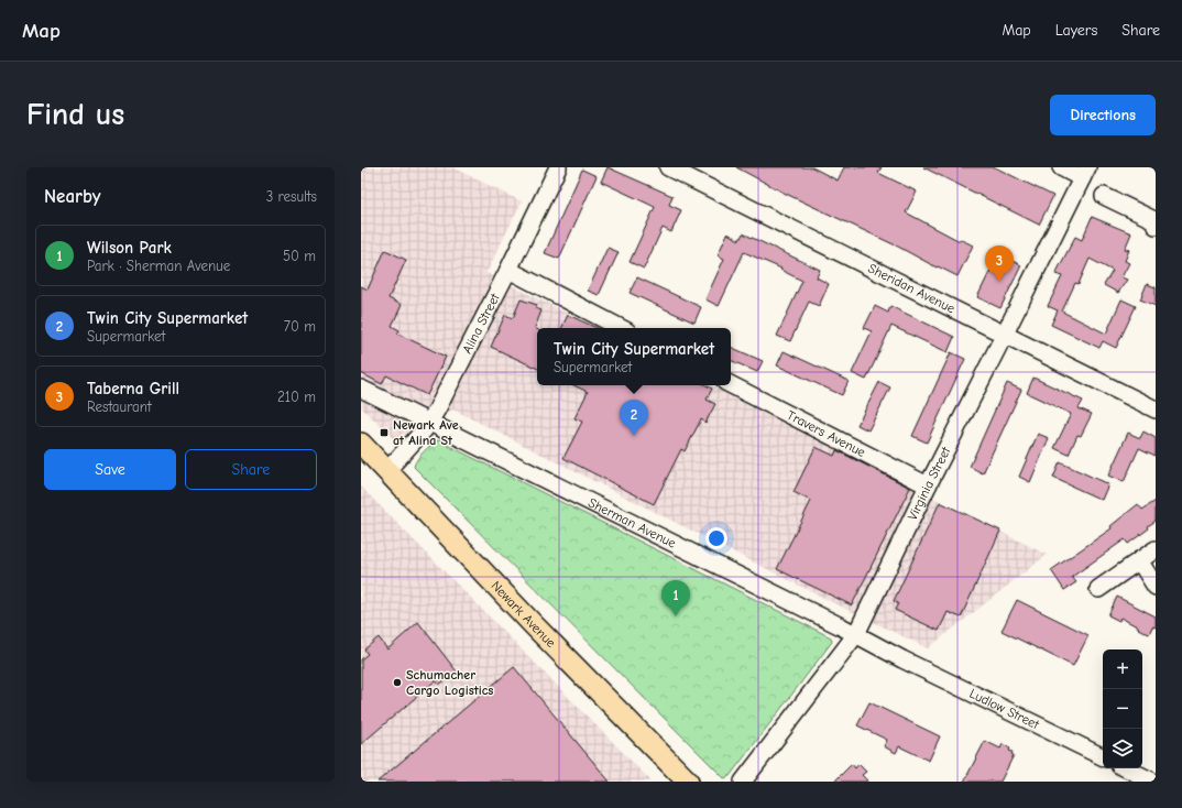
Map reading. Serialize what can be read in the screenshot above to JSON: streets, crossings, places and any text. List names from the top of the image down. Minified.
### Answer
{"streets":{"main road":["Newark Avenue"],"street":["Sheridan Avenue","Alina Street","Travers Avenue","Virginia Street","Sherman Avenue","Ludlow Street"]},"crossings":[["Sheridan Avenue","Virginia Street"],["Alina Street","Sherman Avenue"],["Alina Street","Newark Avenue"],["Travers Avenue","Virginia Street"],["Virginia Street","Sherman Avenue"],["Sherman Avenue","Ludlow Street"]],"places":{"transit":["Newark Ave at Alina St"],"other":["Schumacher Cargo Logistics"]},"page":{"header":"Map","nav":["Map","Layers","Share"],"buttons":["Directions",["Save","Share"]],"title":"Find us","heading":["Nearby","3 results"],"list":[{"mark":"1","name":"Wilson Park","note":"Park · Sherman Avenue","value":"50 m"},{"mark":"2","name":"Twin City Supermarket","note":"Supermarket","value":"70 m"},{"mark":"3","name":"Taberna Grill","note":"Restaurant","value":"210 m"}],"pins":["3","2","1"],"popup":["Twin City Supermarket","Supermarket"],"map_buttons":["+","−"]}}
